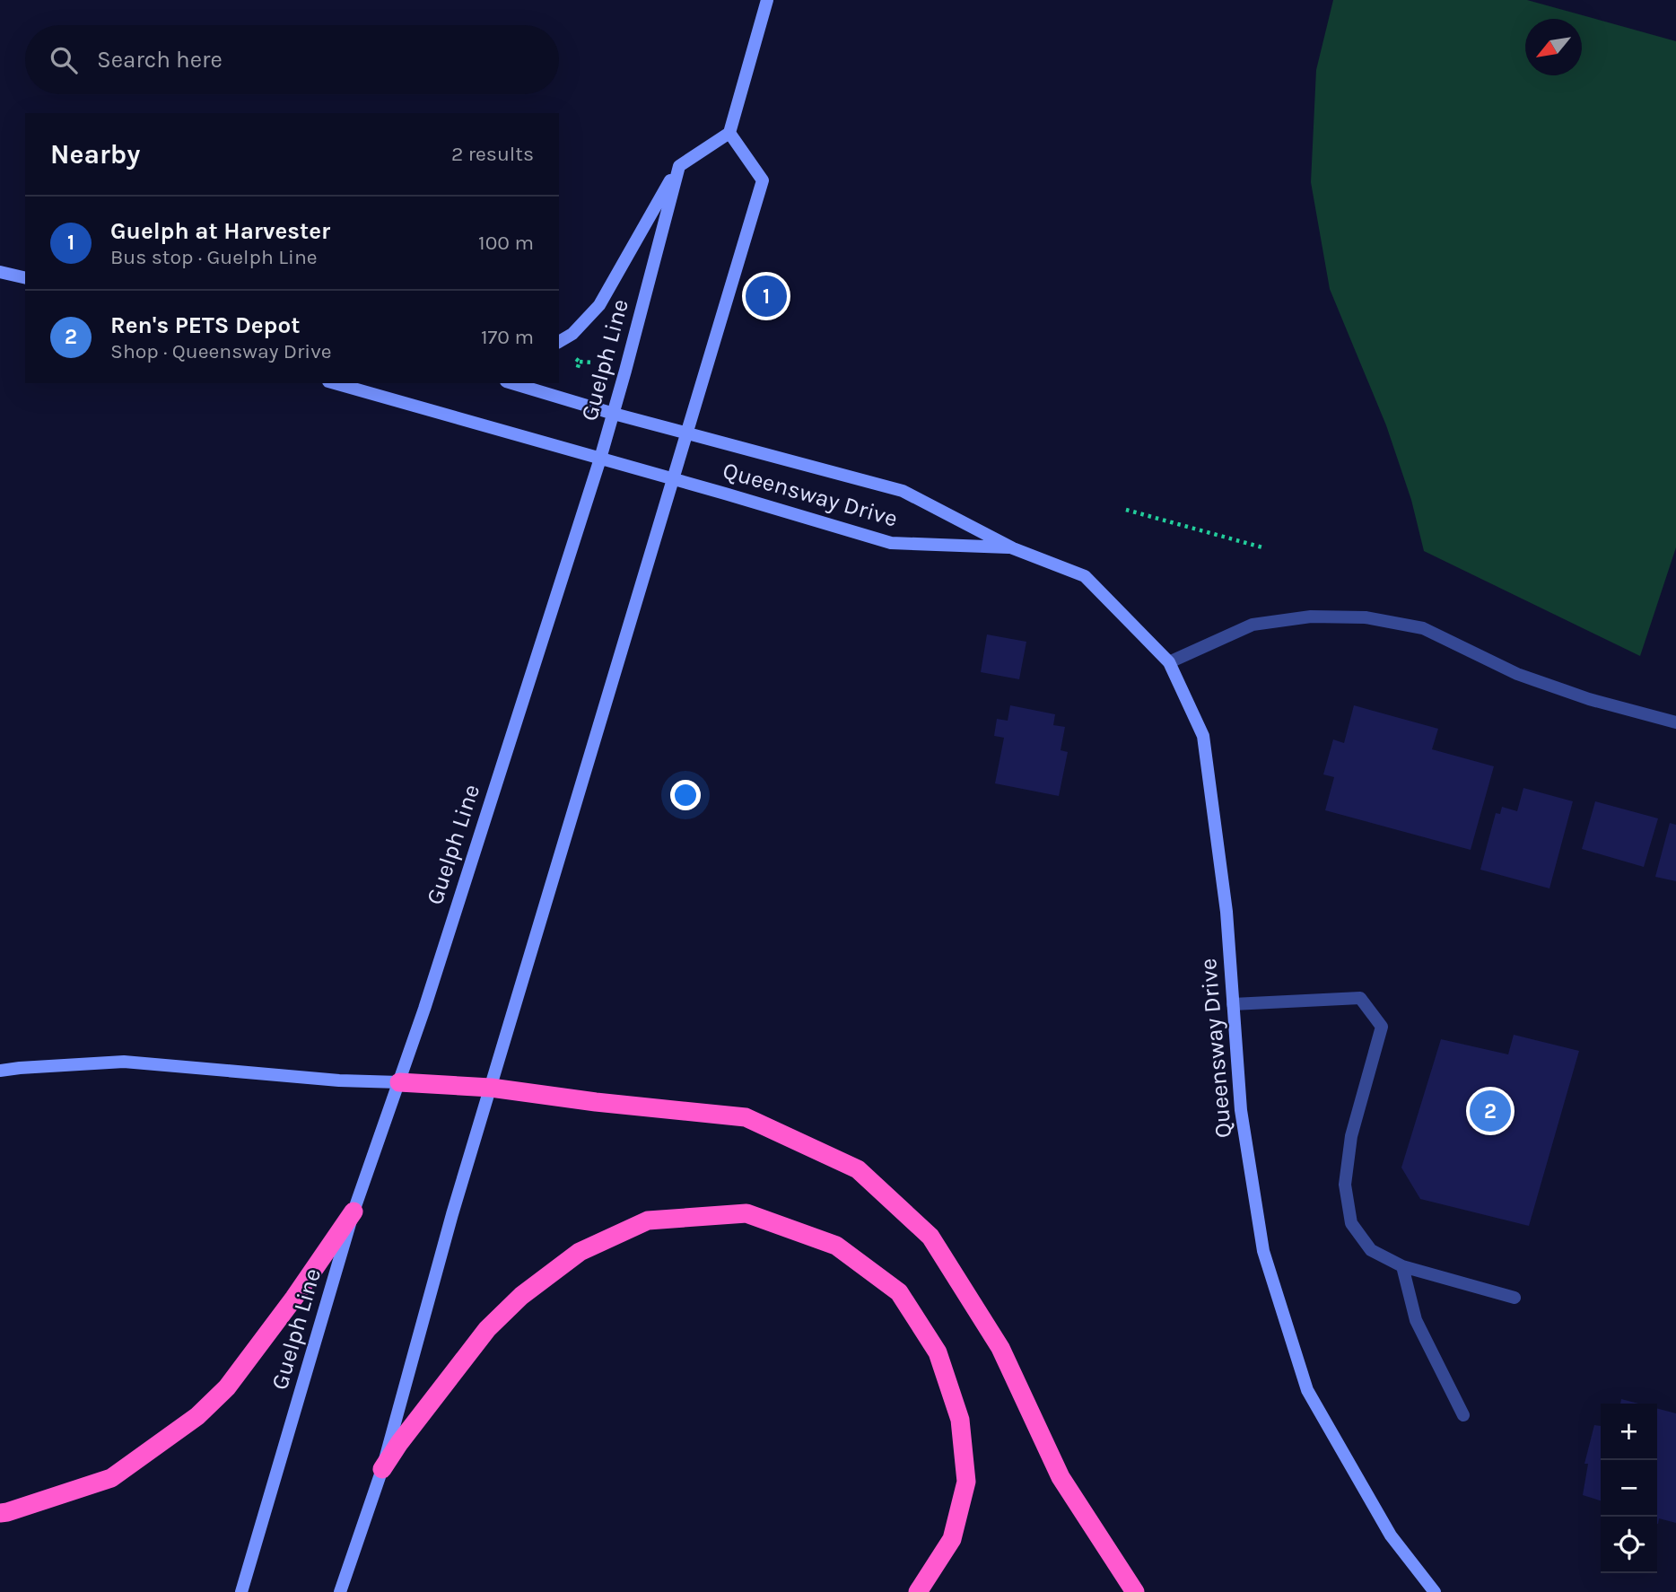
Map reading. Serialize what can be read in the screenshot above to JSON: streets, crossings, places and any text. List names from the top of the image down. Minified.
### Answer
{"streets":{"main road":["Guelph Line","Queensway Drive"]},"crossings":[["Guelph Line","Queensway Drive"]],"north":"bottom left","page":{"search":"Search here","heading":["Nearby","2 results"],"list":[{"mark":"1","name":"Guelph at Harvester","note":"Bus stop · Guelph Line","value":"100 m"},{"mark":"2","name":"Ren's PETS Depot","note":"Shop · Queensway Drive","value":"170 m"}],"pins":["1","2"],"map_buttons":["+","−"]}}
